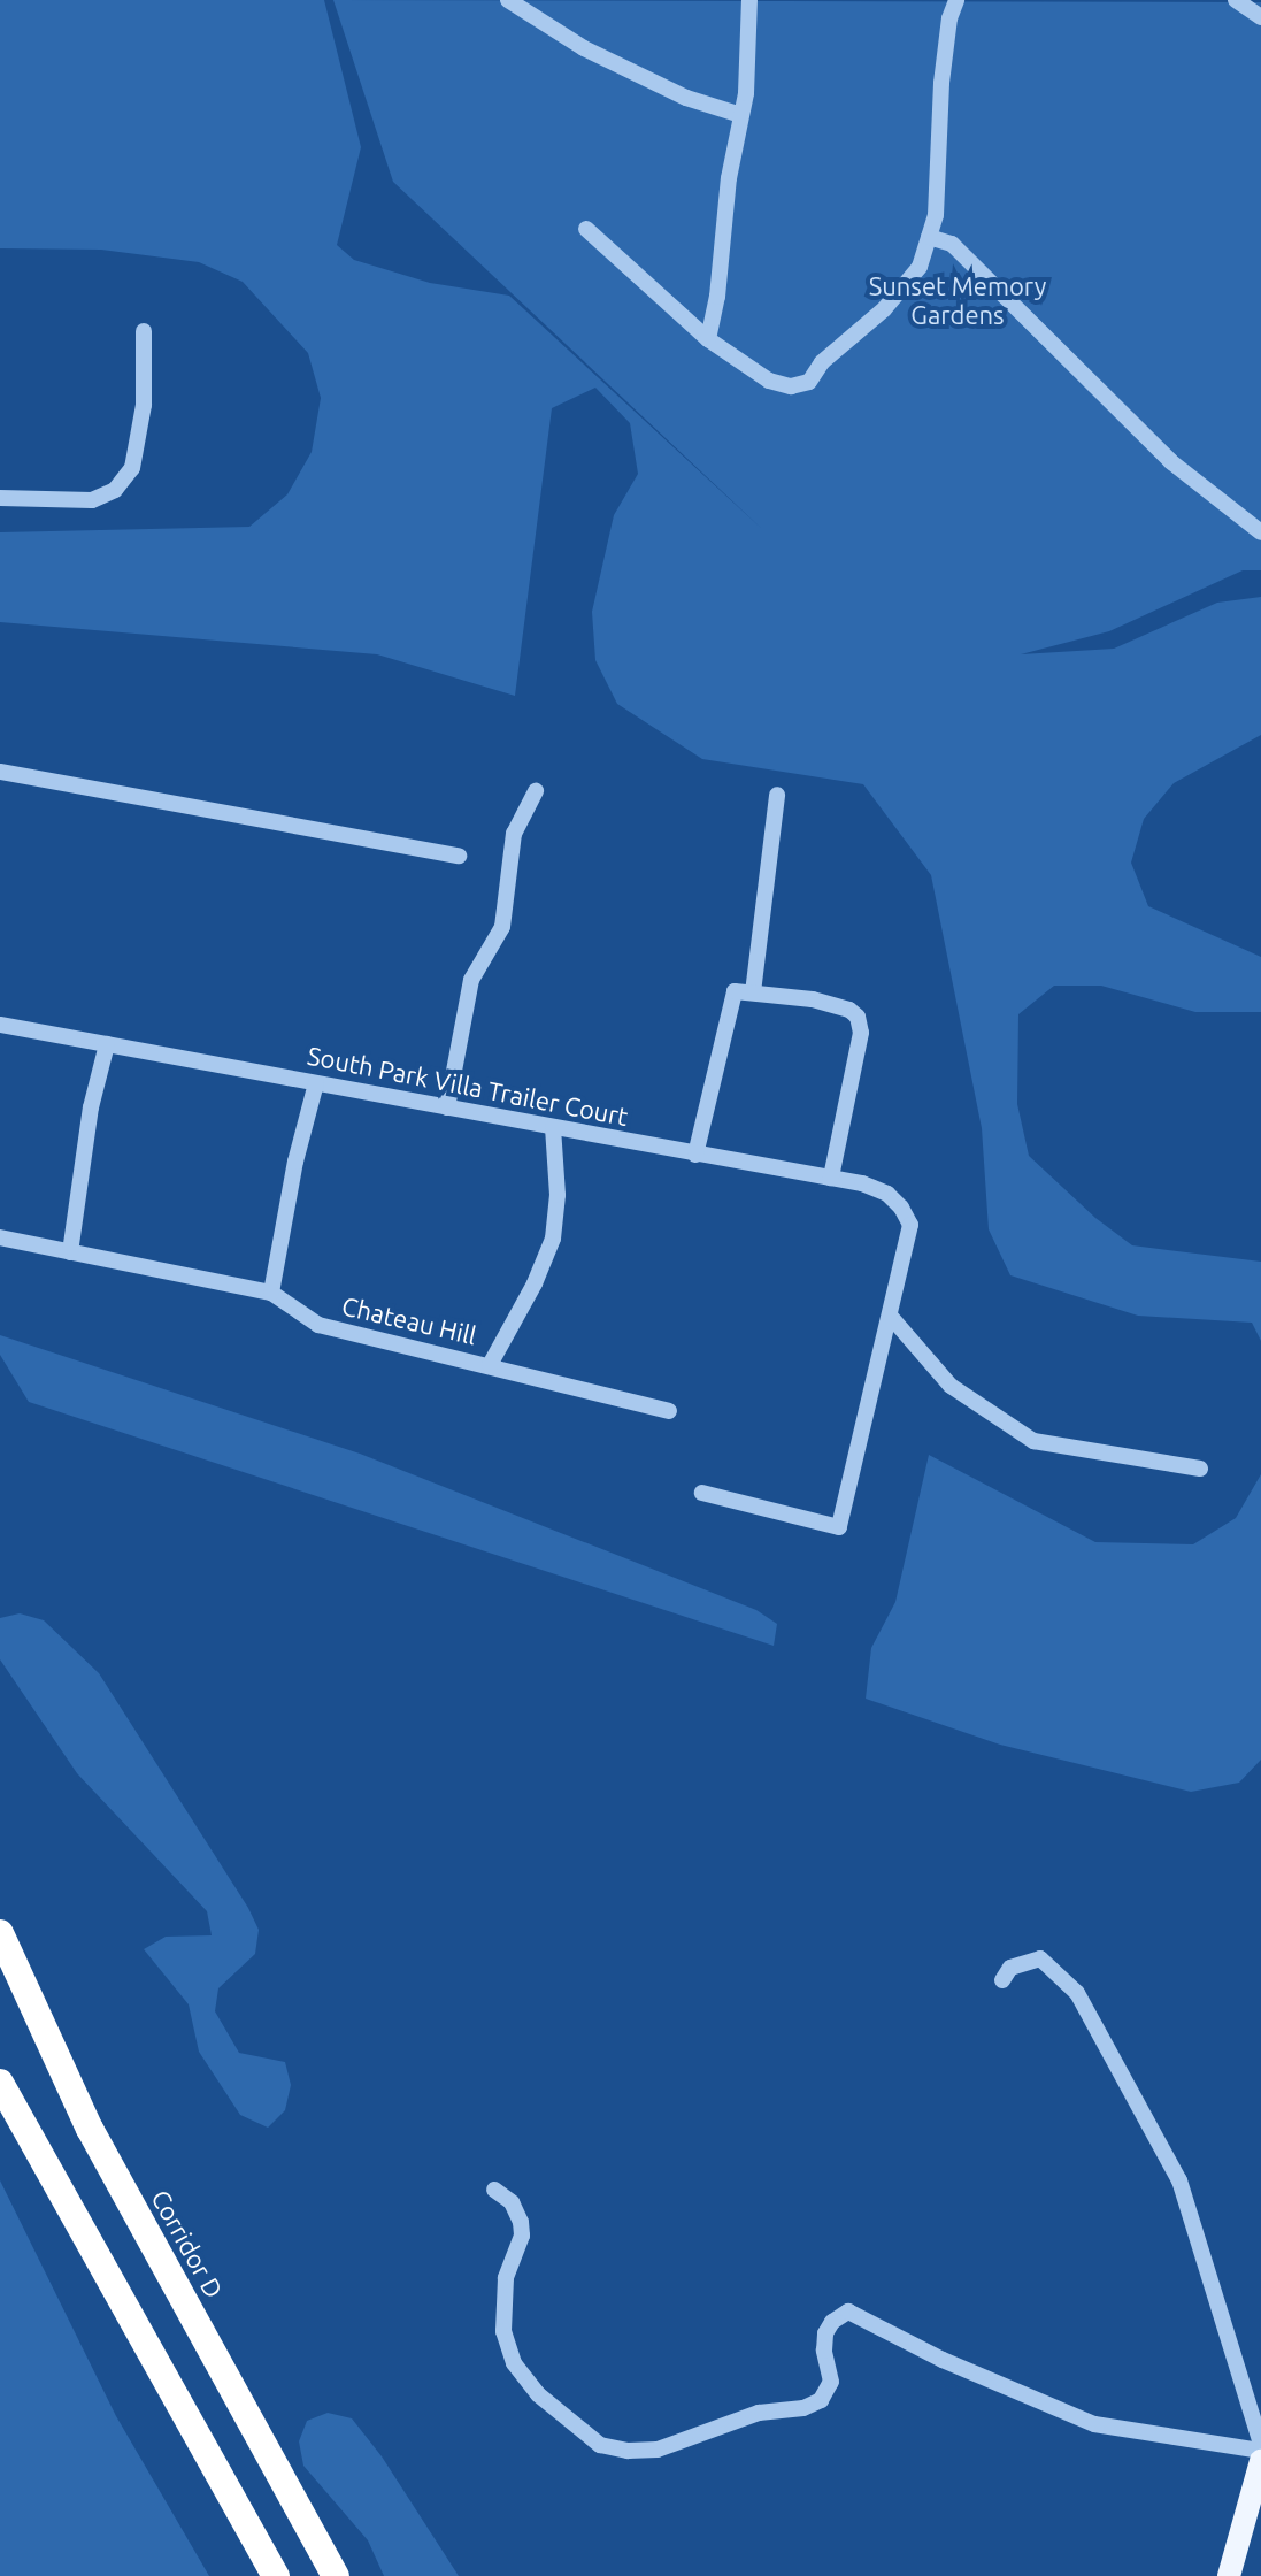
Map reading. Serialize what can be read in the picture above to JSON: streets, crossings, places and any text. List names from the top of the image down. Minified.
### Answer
{"streets":{"highway":["Corridor D"],"street":["South Park Villa Trailer Court","Chateau Hill"]},"crossings":[["South Park Villa Trailer Court","Chateau Hill"]],"parks":["Sunset Memory Gardens"]}
